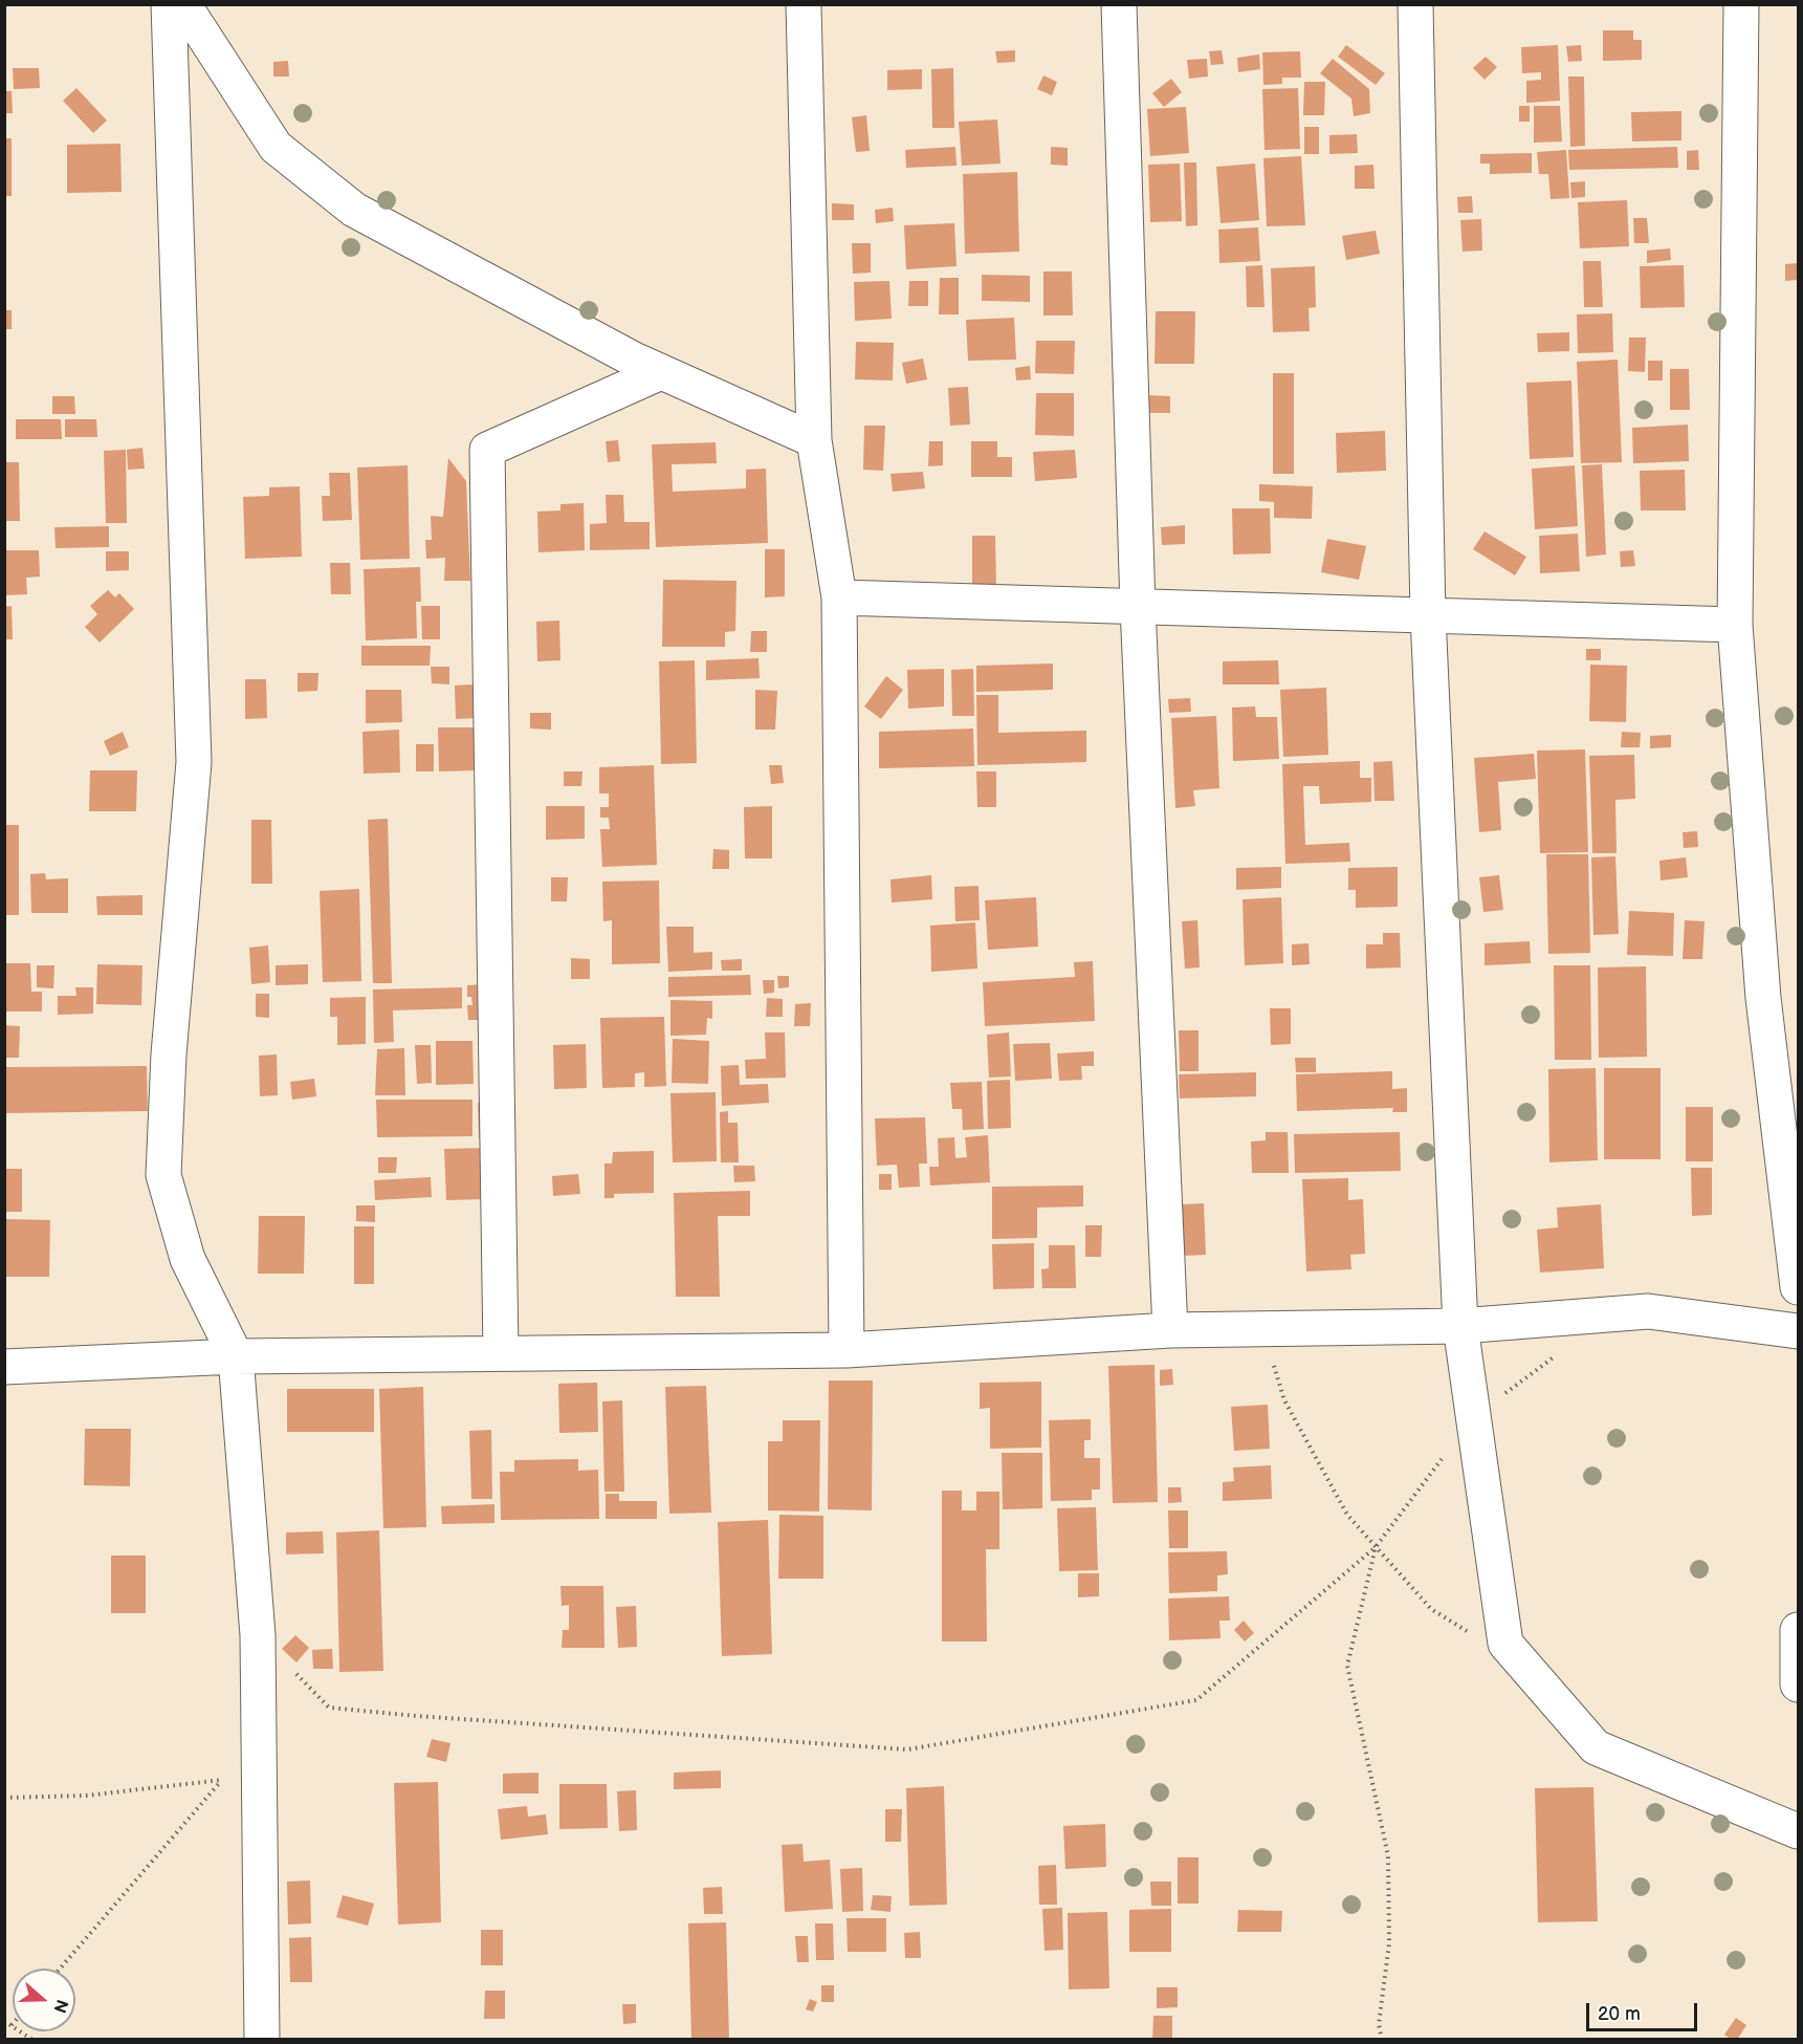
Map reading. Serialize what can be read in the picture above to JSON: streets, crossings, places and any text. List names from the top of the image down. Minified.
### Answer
{"scale_bar":"20 m","north":"right"}
